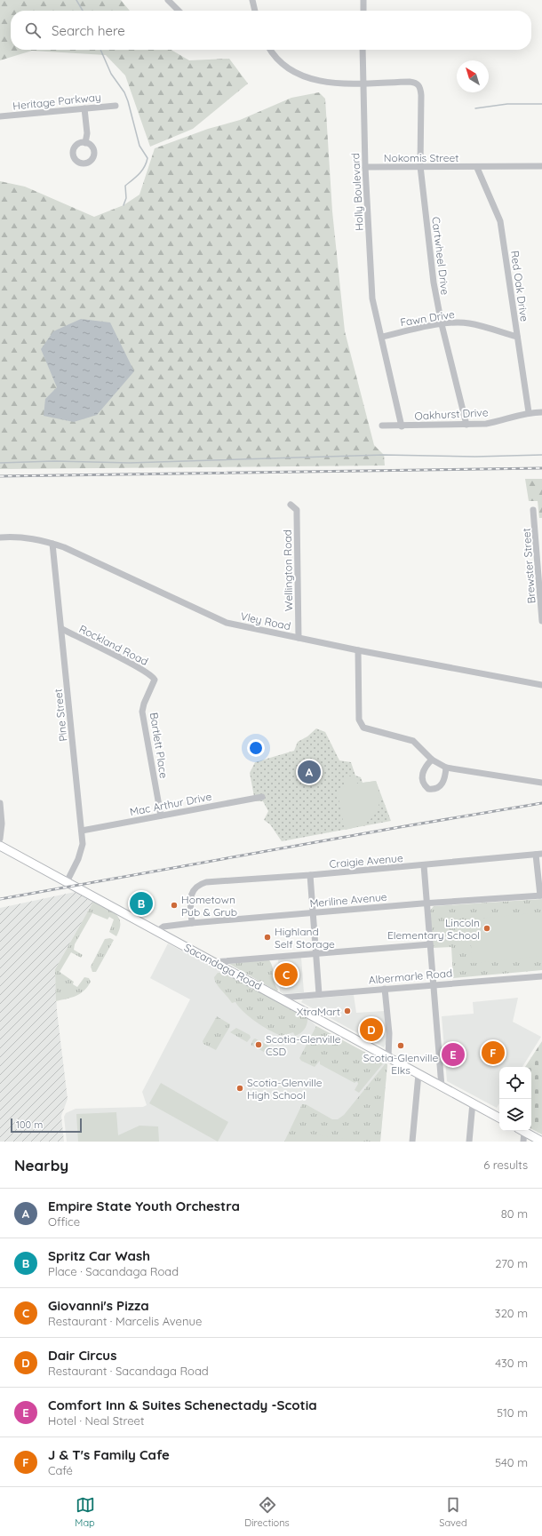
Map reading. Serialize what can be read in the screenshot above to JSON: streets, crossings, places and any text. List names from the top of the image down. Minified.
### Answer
{"streets":{"main road":["Sacandaga Road"],"street":["Heritage Parkway","Nokomis Street","Holly Boulevard","Cartwheel Drive","Red Oak Drive","Fawn Drive","Oakhurst Drive","Brewster Street","Wellington Road","Vley Road","Rockland Road","Pine Street","Bartlett Place","Mac Arthur Drive","Craigie Avenue","Meriline Avenue","Albermarle Road"]},"crossings":[["Nokomis Street","Holly Boulevard"],["Nokomis Street","Cartwheel Drive"],["Nokomis Street","Red Oak Drive"],["Holly Boulevard","Cartwheel Drive"],["Holly Boulevard","Fawn Drive"],["Holly Boulevard","Oakhurst Drive"],["Cartwheel Drive","Fawn Drive"],["Cartwheel Drive","Oakhurst Drive"],["Red Oak Drive","Fawn Drive"],["Red Oak Drive","Oakhurst Drive"],["Wellington Road","Vley Road"],["Vley Road","Pine Street"],["Rockland Road","Pine Street"],["Rockland Road","Bartlett Place"],["Pine Street","Mac Arthur Drive"],["Pine Street","Sacandaga Road"],["Bartlett Place","Mac Arthur Drive"],["Craigie Avenue","Meriline Avenue"],["Meriline Avenue","Sacandaga Road"],["Sacandaga Road","Albermarle Road"]],"places":["Hometown Pub & Grub","Lincoln Elementary School","Highland Self Storage","XtraMart","Scotia-Glenville CSD","Scotia-Glenville Elks","Scotia-Glenville High School"],"scale_bar":"100 m","north":"top left","page":{"search":"Search here","pins":["A","B","C","D","F","E"],"scale":"100 m","heading":["Nearby","6 results"],"list":[{"mark":"A","name":"Empire State Youth Orchestra","note":"Office","value":"80 m"},{"mark":"B","name":"Spritz Car Wash","note":"Place · Sacandaga Road","value":"270 m"},{"mark":"C","name":"Giovanni's Pizza","note":"Restaurant · Marcelis Avenue","value":"320 m"},{"mark":"D","name":"Dair Circus","note":"Restaurant · Sacandaga Road","value":"430 m"},{"mark":"E","name":"Comfort Inn & Suites Schenectady -Scotia","note":"Hotel · Neal Street","value":"510 m"},{"mark":"F","name":"J & T's Family Cafe","note":"Café","value":"540 m"}],"nav":["Map","Directions","Saved"]}}
